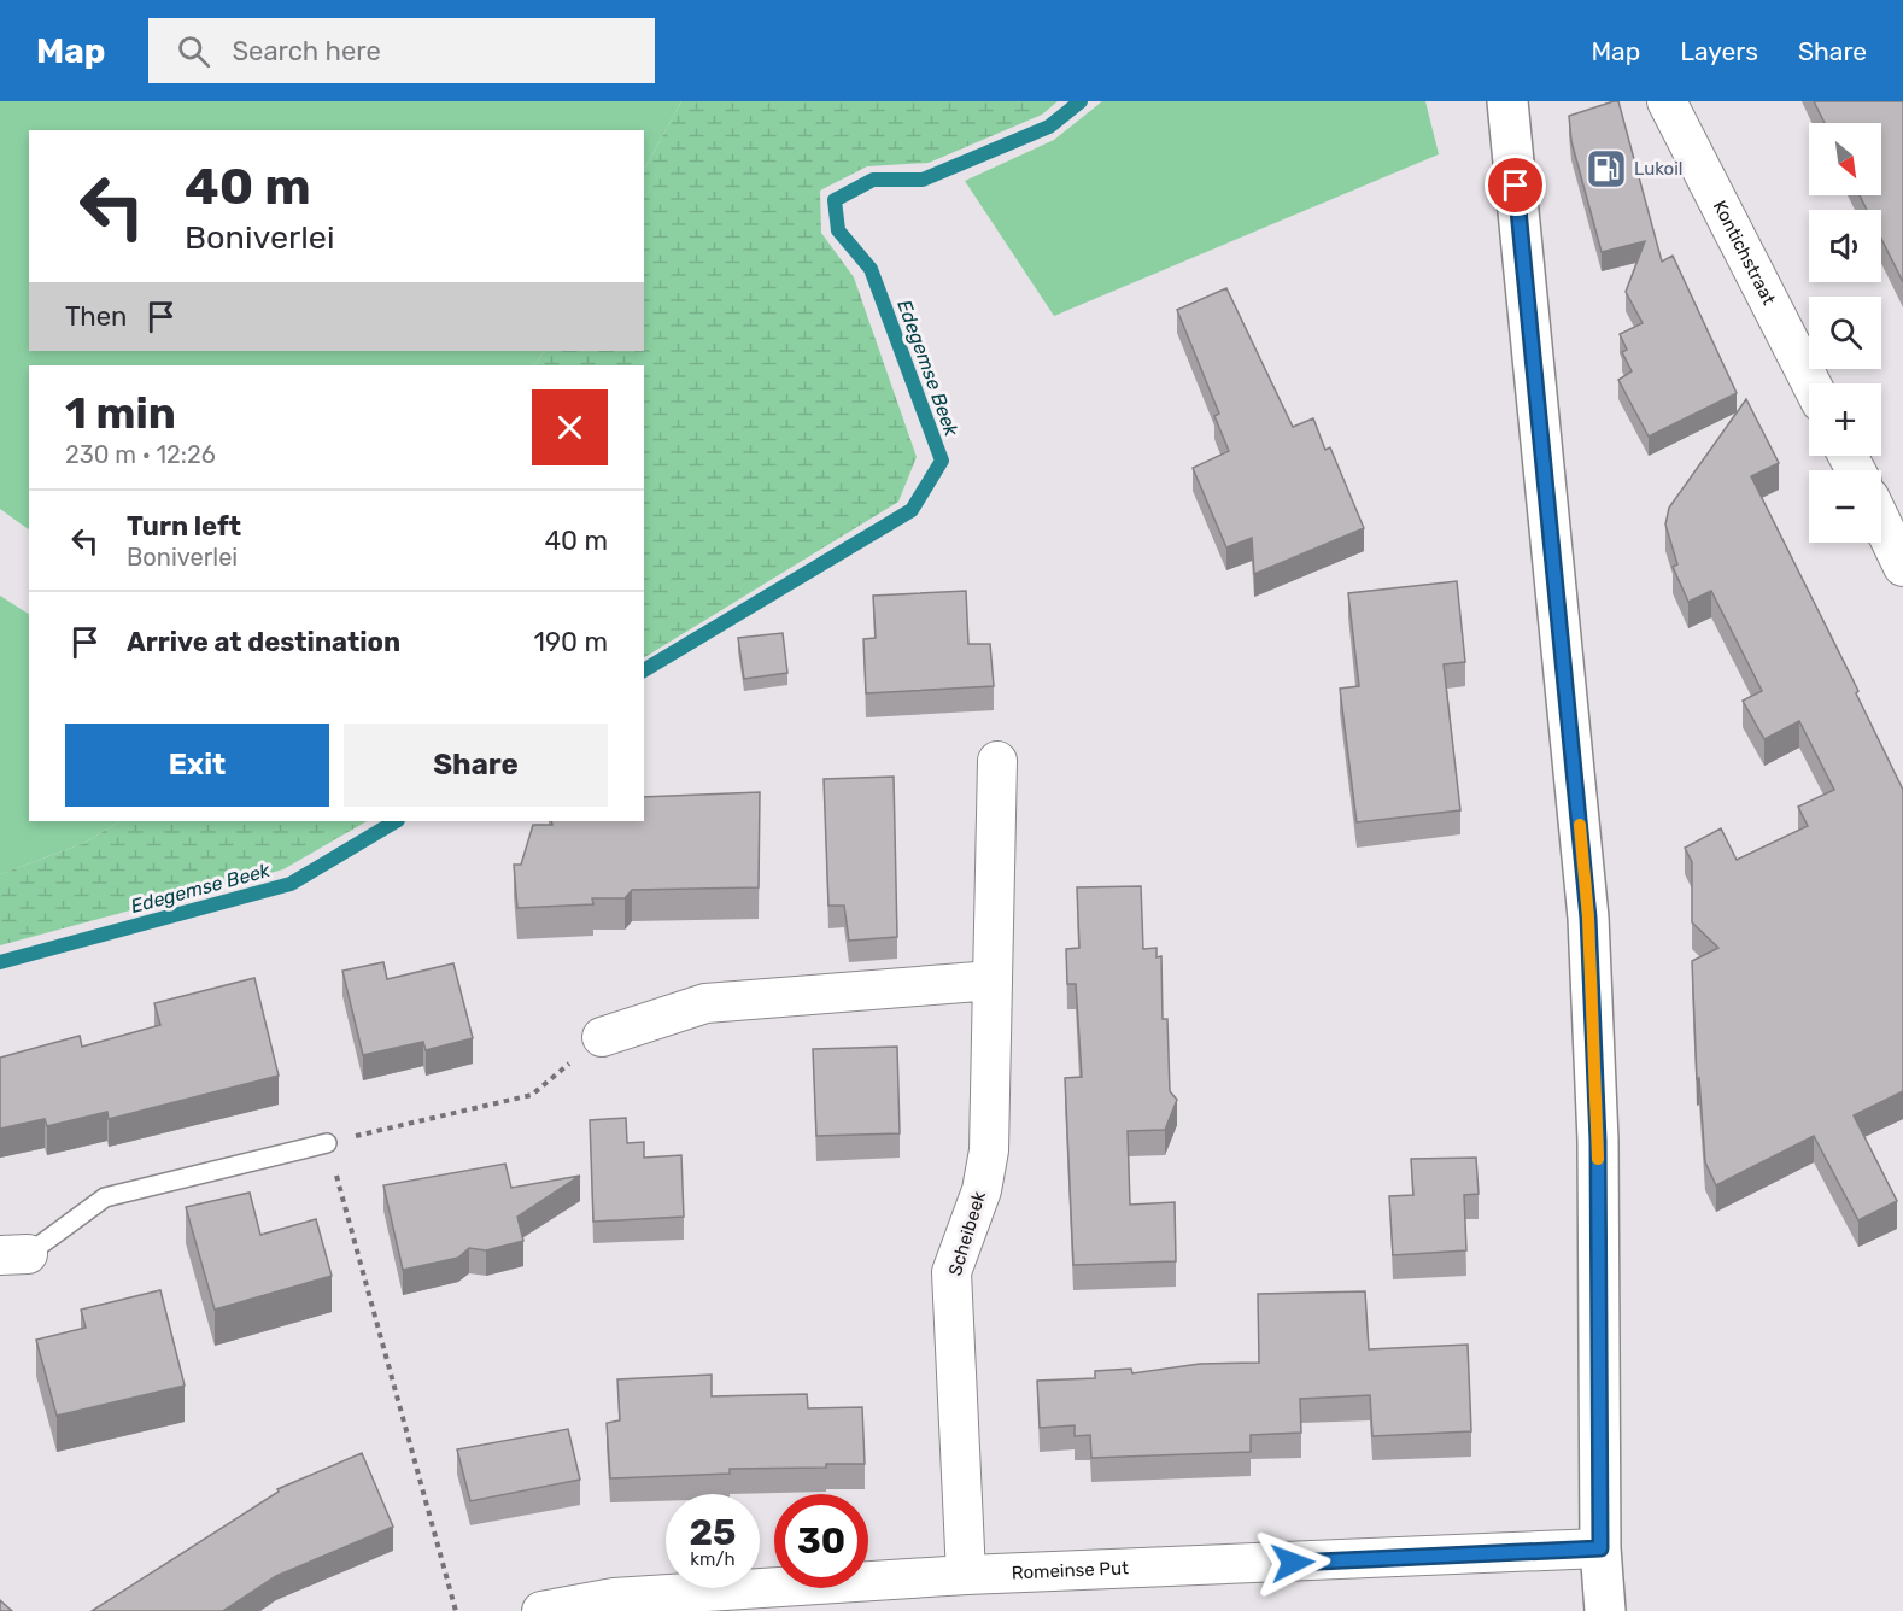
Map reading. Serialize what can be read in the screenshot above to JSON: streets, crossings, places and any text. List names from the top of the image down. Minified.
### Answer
{"streets":{"street":["Kontichstraat","Scheibeek","Romeinse Put"]},"crossings":[["Scheibeek","Romeinse Put"]],"water":["Edegemse Beek"],"places":{"fuel station":["Lukoil"]},"north":"bottom right","page":{"header":"Map","search":"Search here","nav":["Map","Layers","Share"],"map_buttons":["+","−"],"turn":["40 m","Boniverlei"],"then":"Then","heading":["1 min","230 m · 12:26"],"list":[{"name":"Turn left","note":"Boniverlei","value":"40 m"},{"name":"Arrive at destination","value":"190 m"}],"buttons":["Exit","Share"],"speed":"25 km/h","limit":"30"}}
